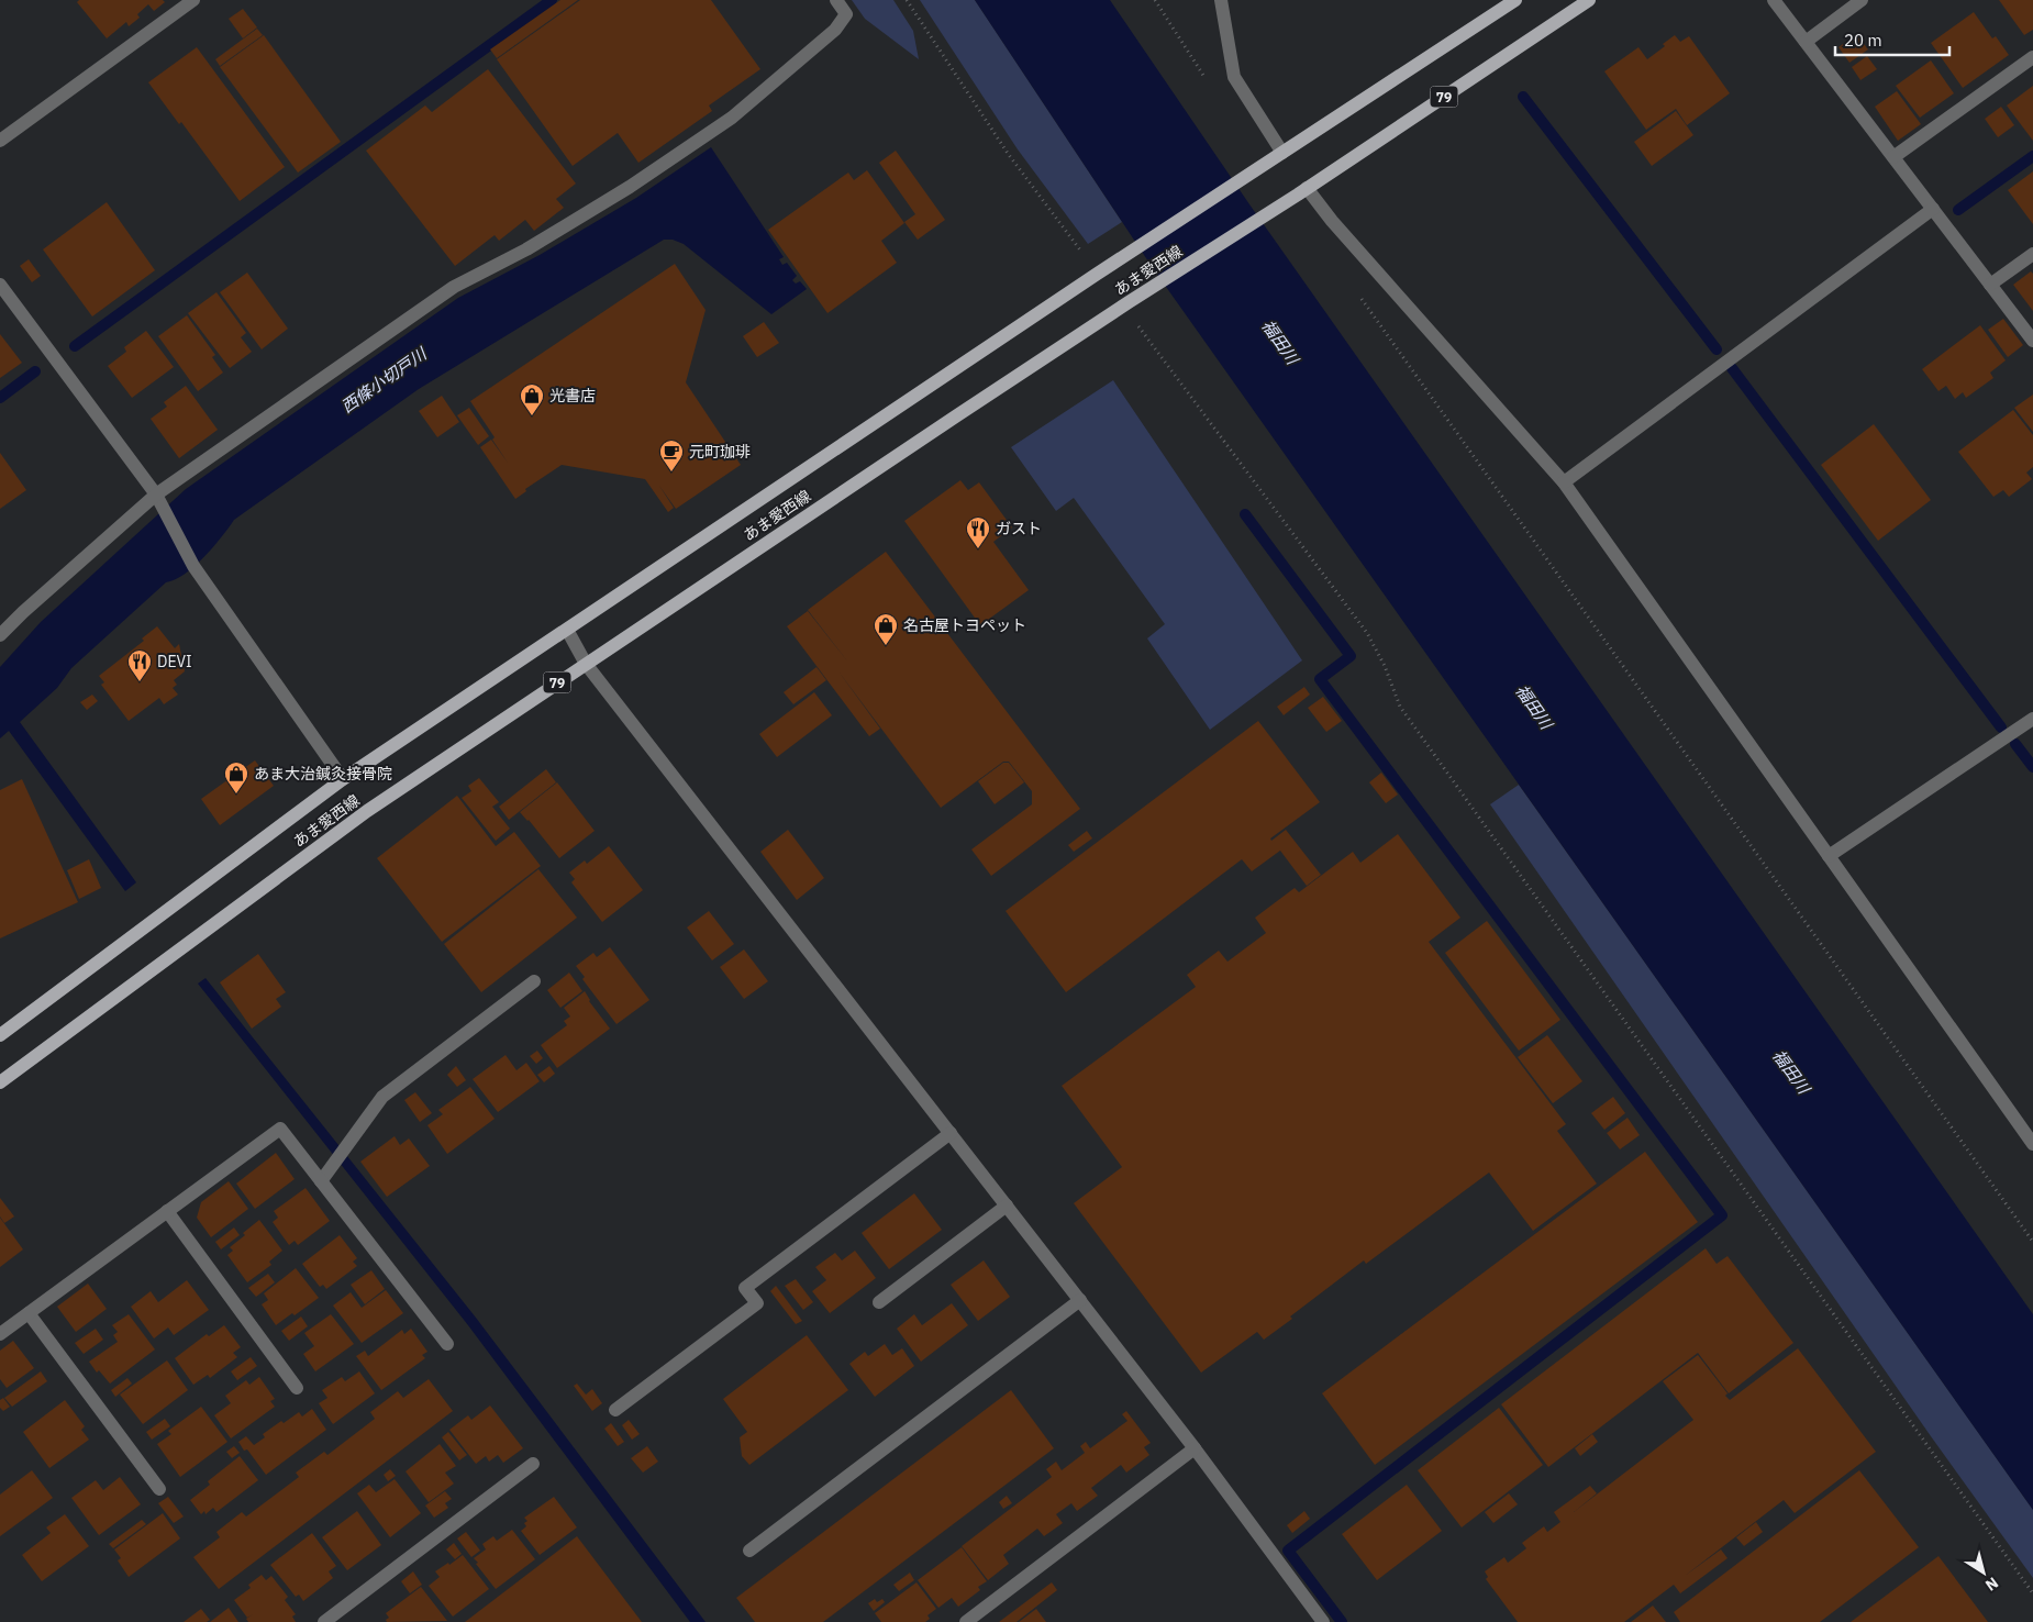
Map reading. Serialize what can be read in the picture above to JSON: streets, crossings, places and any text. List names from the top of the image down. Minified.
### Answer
{"streets":{"main road":["79","あま愛西線"]},"water":["福田川","西條小切戸川"],"places":{"shop":["光書店","名古屋トヨペット","あま大治鍼灸接骨院"],"cafe":["元町珈琲"],"restaurant":["ガスト","DEVI"]},"scale_bar":"20 m","north":"bottom right"}
